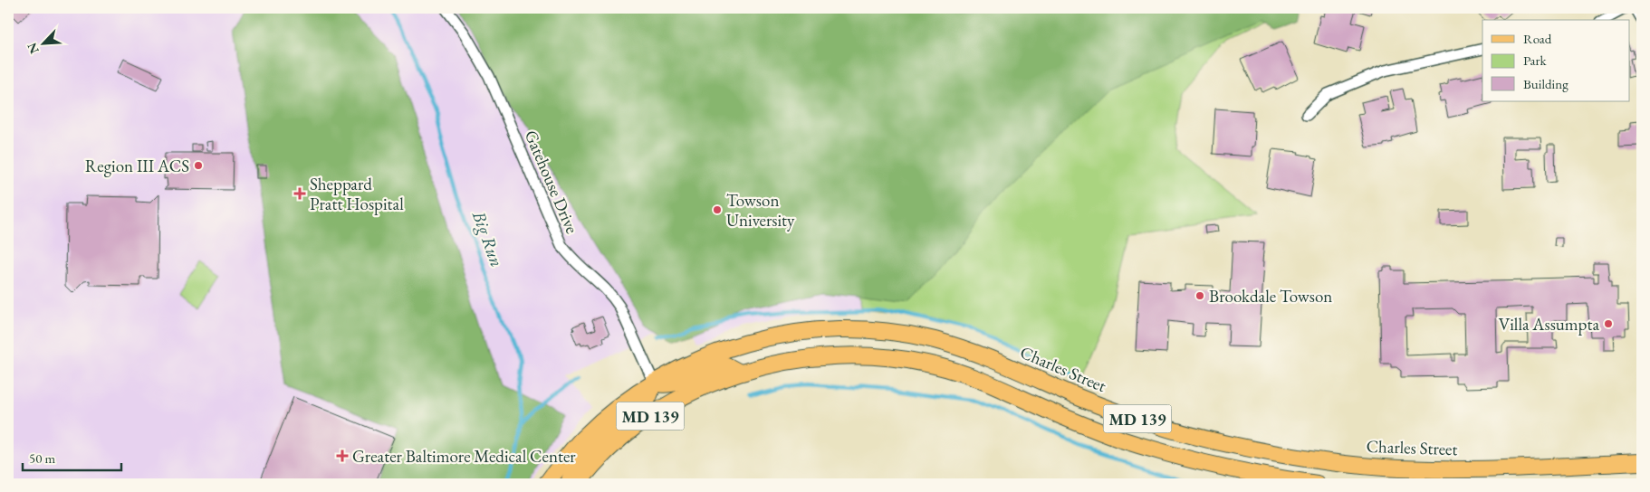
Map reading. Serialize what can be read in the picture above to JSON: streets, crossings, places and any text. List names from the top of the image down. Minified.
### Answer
{"streets":{"main road":["Charles Street","MD 139"],"street":["Gatehouse Drive"]},"crossings":[["Gatehouse Drive","Charles Street"]],"water":["Big Run"],"places":{"other":["Region III ACS","Towson University","Brookdale Towson","Villa Assumpta"],"health":["Sheppard Pratt Hospital","Greater Baltimore Medical Center"]},"legend":["Road","Park","Building"],"scale_bar":"50 m","north":"bottom left"}
